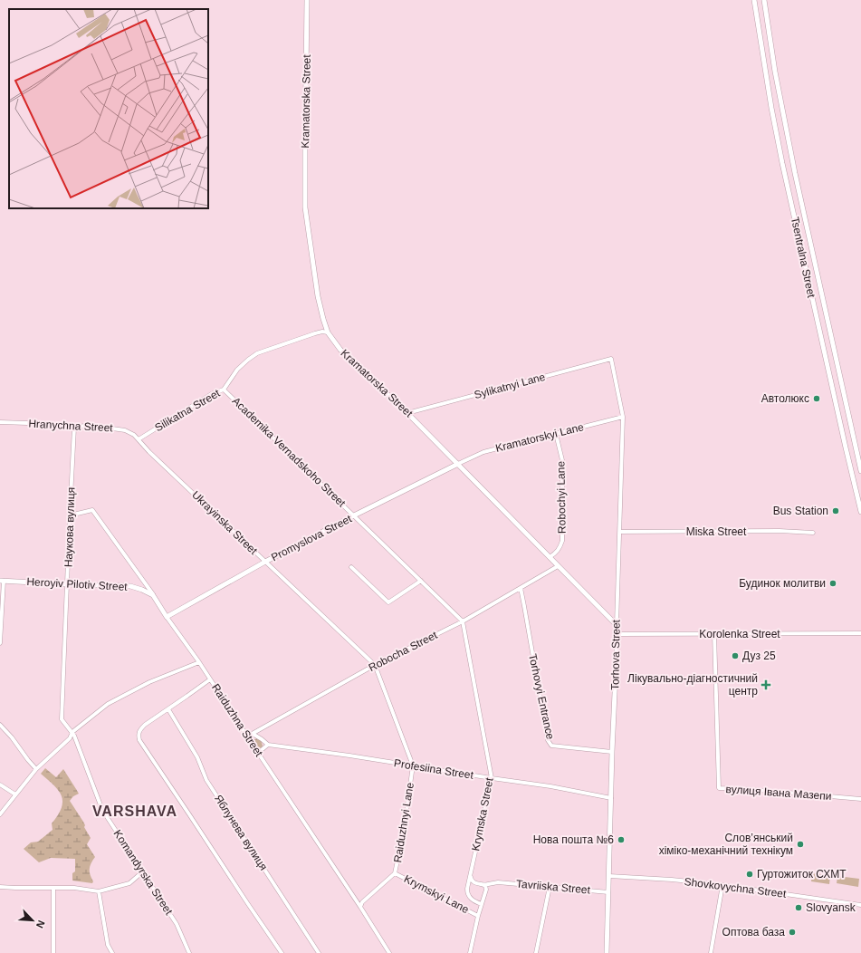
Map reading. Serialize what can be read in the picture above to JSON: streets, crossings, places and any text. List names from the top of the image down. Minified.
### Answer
{"streets":{"street":["Kramatorska Street","Tsentralna Street","Sylikatnyi Lane","Silikatna Street","Hranychna Street","Kramatorskyi Lane","Academika Vernadskoho Street","Robochyi Lane","Ukrayinska Street","Наукова вулиця","Miska Street","Promyslova Street","Heroyiv Pilotiv Street","Korolenka Street","Robocha Street","Torhova Street","Torhovyi Entrance","Raiduzhna Street","Profesiina Street","вулиця Івана Мазепи","Krymska Street","Raiduzhnyi Lane","Яблунева вулиця","Komandyrska Street","Tavriiska Street","Shovkovychna Street","Krymskyi Lane"]},"crossings":[["Kramatorska Street","Sylikatnyi Lane"],["Kramatorska Street","Silikatna Street"],["Kramatorska Street","Kramatorskyi Lane"],["Kramatorska Street","Robochyi Lane"],["Kramatorska Street","Promyslova Street"],["Kramatorska Street","Robocha Street"],["Kramatorska Street","Torhova Street"],["Sylikatnyi Lane","Torhova Street"],["Silikatna Street","Hranychna Street"],["Silikatna Street","Academika Vernadskoho Street"],["Silikatna Street","Ukrayinska Street"],["Hranychna Street","Ukrayinska Street"],["Hranychna Street","Наукова вулиця"],["Kramatorskyi Lane","Robochyi Lane"],["Kramatorskyi Lane","Promyslova Street"],["Kramatorskyi Lane","Torhova Street"],["Academika Vernadskoho Street","Promyslova Street"],["Academika Vernadskoho Street","Robocha Street"],["Academika Vernadskoho Street","Krymska Street"],["Ukrayinska Street","Promyslova Street"],["Ukrayinska Street","Robocha Street"],["Ukrayinska Street","Raiduzhnyi Lane"],["Наукова вулиця","Heroyiv Pilotiv Street"],["Наукова вулиця","Raiduzhna Street"],["Наукова вулиця","Komandyrska Street"],["Miska Street","Torhova Street"],["Promyslova Street","Raiduzhna Street"],["Heroyiv Pilotiv Street","Raiduzhna Street"],["Korolenka Street","Torhova Street"],["Korolenka Street","вулиця Івана Мазепи"],["Robocha Street","Torhovyi Entrance"],["Robocha Street","Raiduzhna Street"],["Robocha Street","Krymska Street"],["Robocha Street","Raiduzhnyi Lane"],["Torhova Street","Torhovyi Entrance"],["Torhova Street","Profesiina Street"],["Torhova Street","Tavriiska Street"],["Torhova Street","Shovkovychna Street"],["Raiduzhna Street","Raiduzhnyi Lane"],["Profesiina Street","Krymska Street"],["Profesiina Street","Raiduzhnyi Lane"],["Raiduzhnyi Lane","Krymskyi Lane"]],"districts":["VARSHAVA"],"places":{"other":["Автолюкс","Bus Station","Будинок молитви","Дуз 25","Нова пошта №6","Слов’янський хіміко-механічний технікум","Гуртожиток СХМТ","Slovyansk","Оптова база"],"health":["Лікувально-діагностичний центр"]},"north":"bottom right"}
